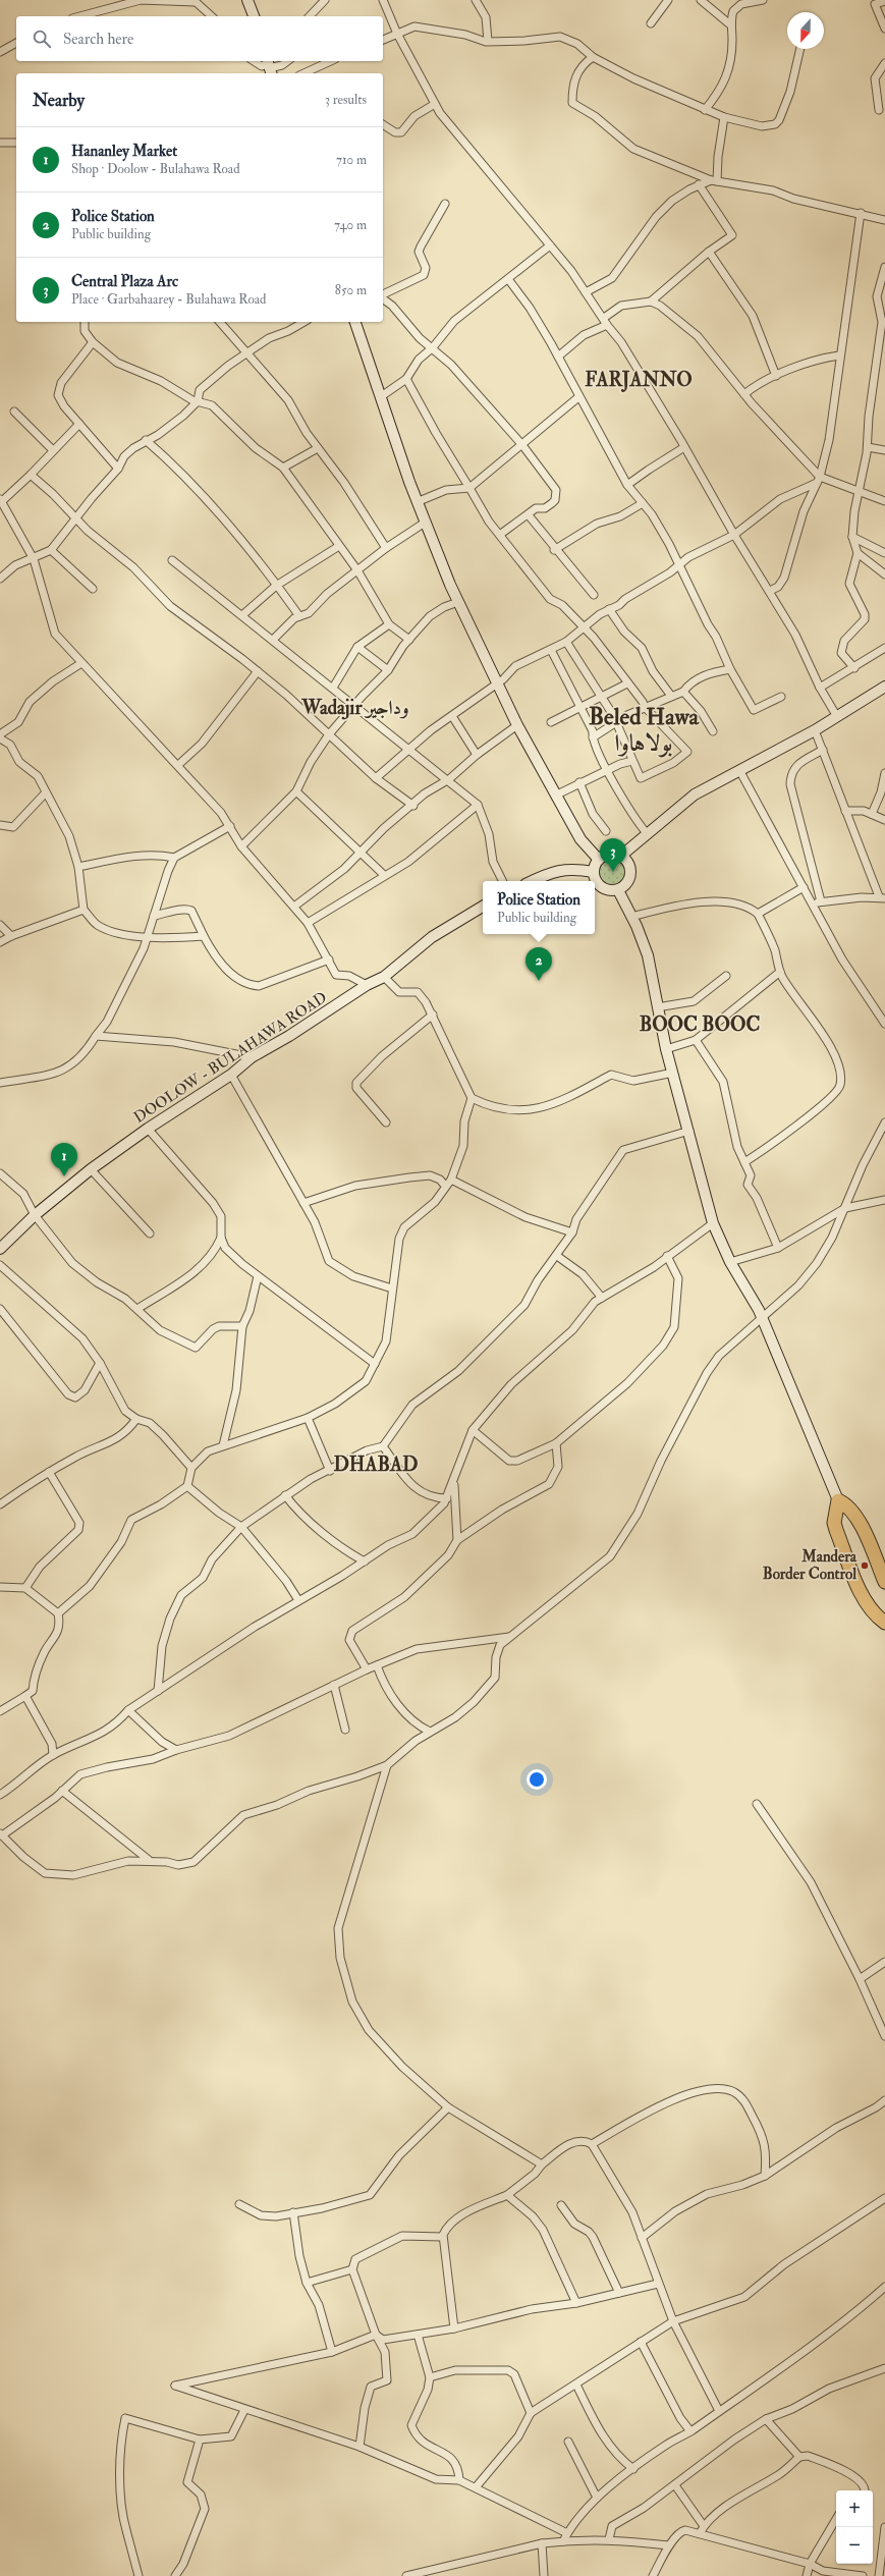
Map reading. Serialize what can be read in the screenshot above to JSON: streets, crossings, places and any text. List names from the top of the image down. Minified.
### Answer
{"streets":{"main road":["DOOLOW - BULAHAWA ROAD"]},"districts":["FARJANNO","Wadajir وداجير","Beled Hawa بولاهاوا","BOOC BOOC","DHABAD"],"places":["Mandera Border Control"],"north":"bottom","page":{"search":"Search here","heading":["Nearby","3 results"],"list":[{"mark":"1","name":"Hananley Market","note":"Shop · Doolow - Bulahawa Road","value":"710 m"},{"mark":"2","name":"Police Station","note":"Public building","value":"740 m"},{"mark":"3","name":"Central Plaza Arc","note":"Place · Garbahaarey - Bulahawa Road","value":"850 m"}],"pins":["3","2","1"],"popup":["Police Station","Public building"],"map_buttons":["+","−"]}}
